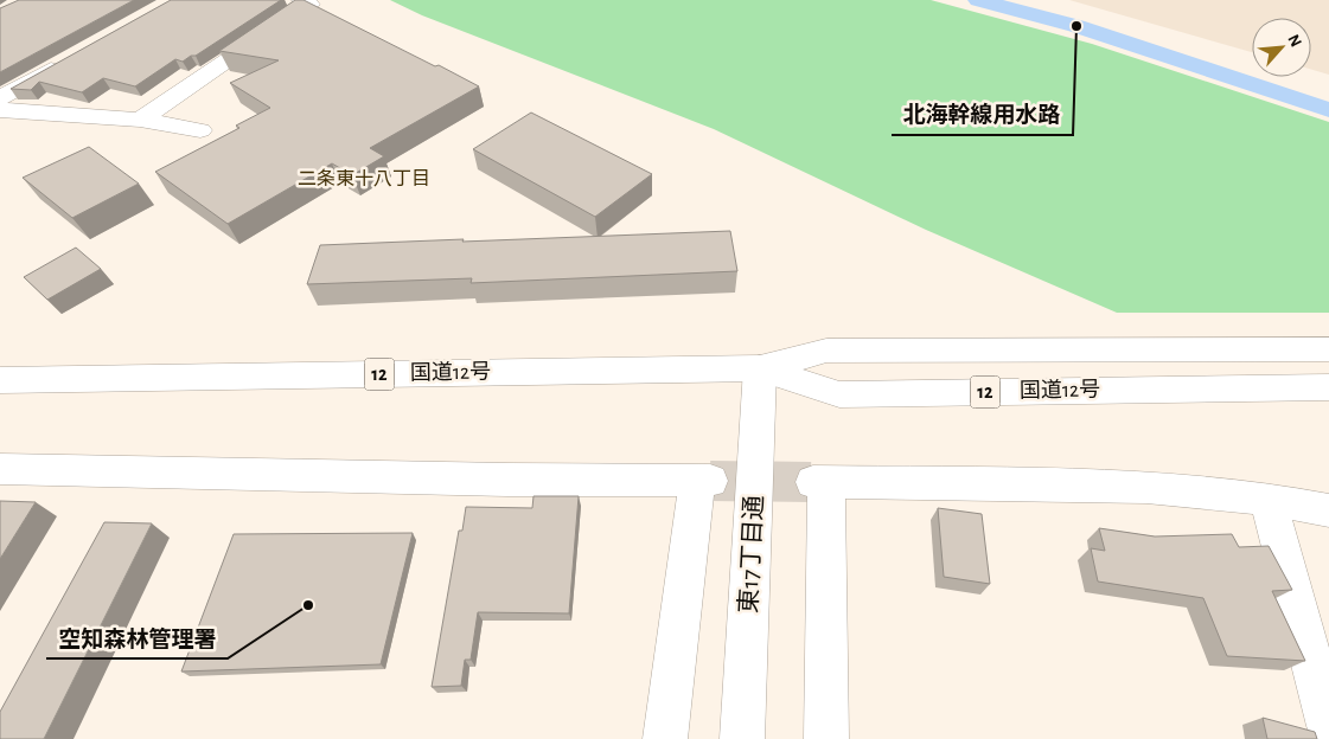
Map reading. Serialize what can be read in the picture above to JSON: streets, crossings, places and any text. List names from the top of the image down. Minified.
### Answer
{"streets":{"main road":["国道12号","12","東17丁目通"]},"crossings":[["国道12号","東17丁目通"]],"districts":["二条東十八丁目"],"places":["北海幹線用水路","空知森林管理署"],"north":"top right"}
